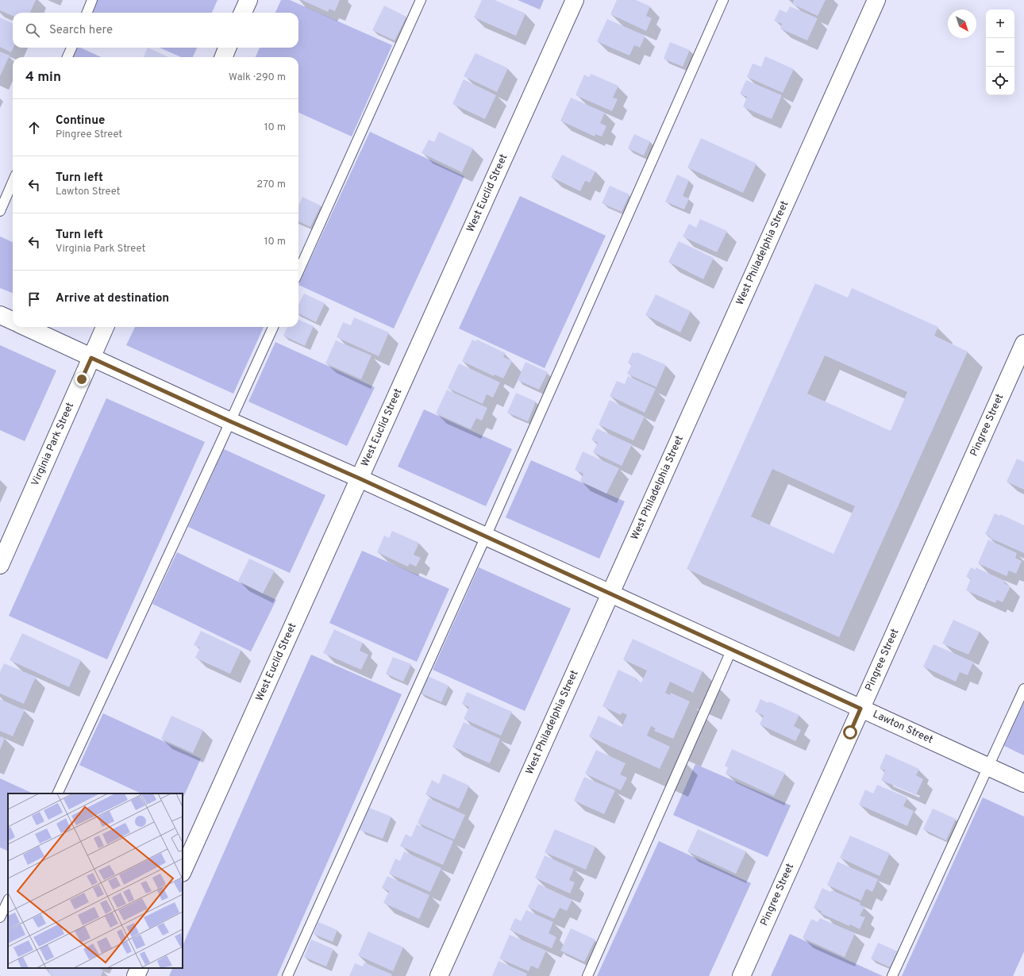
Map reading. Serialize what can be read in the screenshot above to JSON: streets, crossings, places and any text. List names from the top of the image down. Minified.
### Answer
{"streets":{"street":["West Euclid Street","West Philadelphia Street","Pingree Street","Virginia Park Street","Lawton Street"]},"crossings":[["West Euclid Street","Lawton Street"],["West Philadelphia Street","Lawton Street"],["Pingree Street","Lawton Street"],["Virginia Park Street","Lawton Street"]],"north":"bottom right","page":{"map_buttons":["+","−"],"search":"Search here","heading":["4 min","Walk · 290 m"],"list":[["Continue","Pingree Street","10 m"],["Turn left","Lawton Street","270 m"],["Turn left","Virginia Park Street","10 m"],"Arrive at destination"]}}
